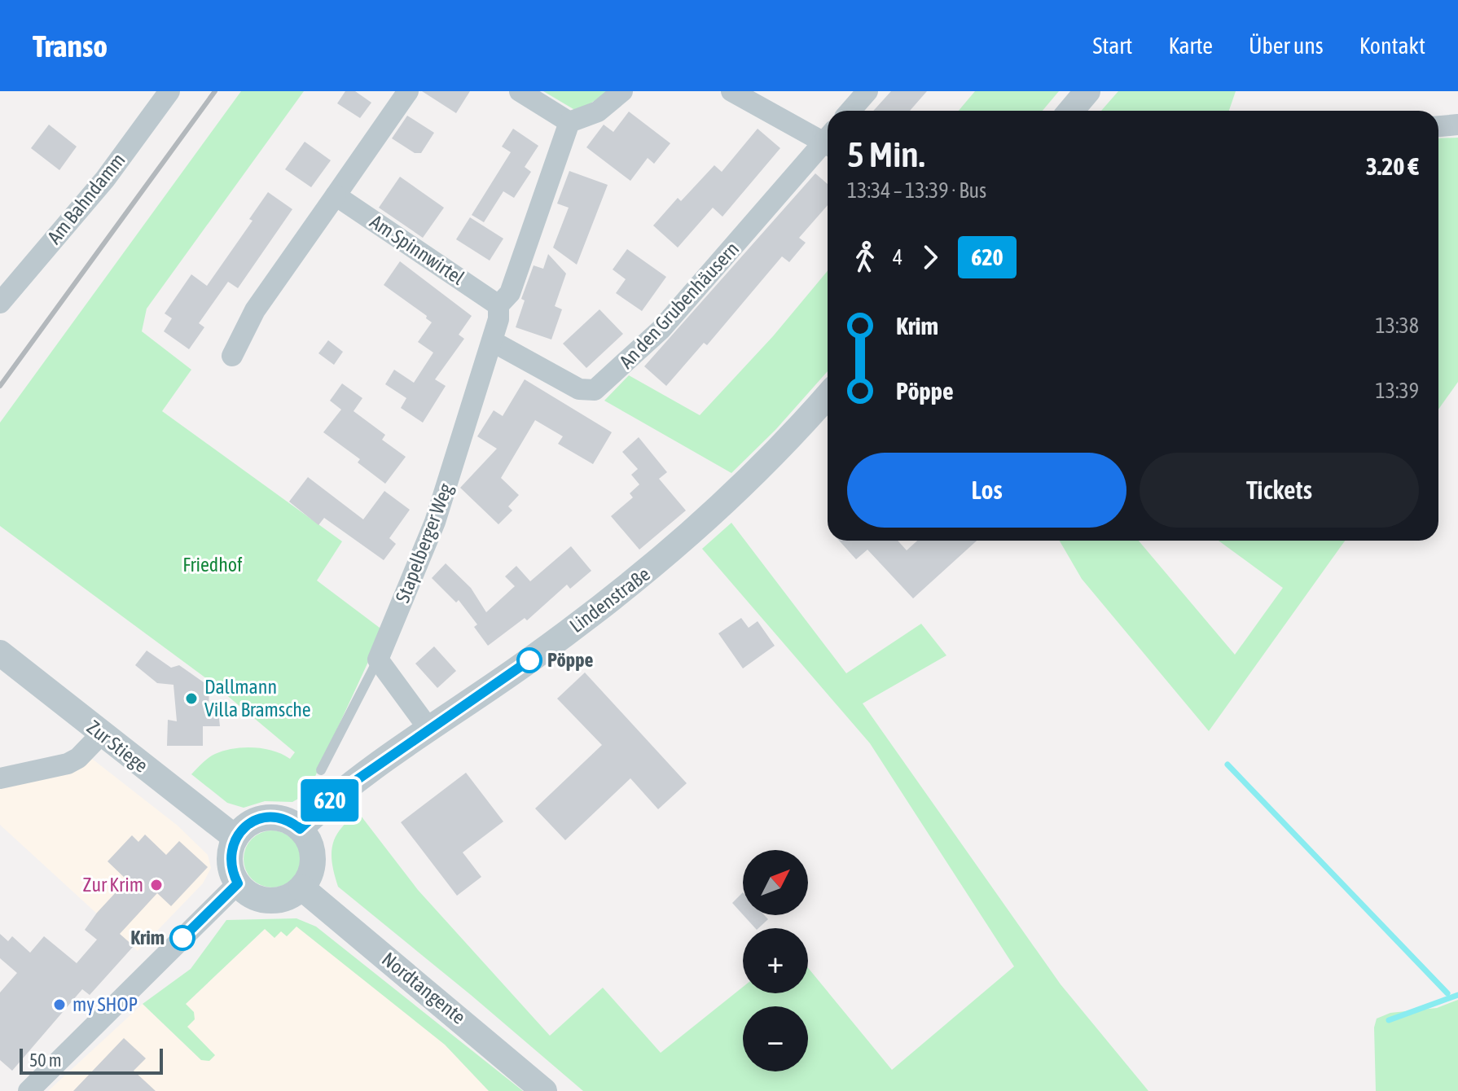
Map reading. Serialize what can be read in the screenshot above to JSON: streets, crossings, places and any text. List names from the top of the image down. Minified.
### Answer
{"streets":{"street":["Am Bahndamm","Am Spinnwirtel","An den Grubenhäusern","Stapelberger Weg","Lindenstraße","Zur Stiege","Nordtangente"]},"crossings":[["An den Grubenhäusern","Stapelberger Weg"],["Lindenstraße","Zur Stiege"],["Lindenstraße","Nordtangente"],["Zur Stiege","Nordtangente"]],"parks":["Friedhof"],"places":["Pöppe","Dallmann Villa Bramsche","Zur Krim","Krim","my SHOP"],"lines":["bus line 620"],"scale_bar":"50 m","north":"top right","page":{"header":"Transo","nav":["Start","Karte","Über uns","Kontakt"],"on_map":"620","heading":["5 Min.","13:34 – 13:39 · Bus","3.20 €"],"legs":["4","620"],"list":[{"name":"Krim","value":"13:38"},{"name":"Pöppe","value":"13:39"}],"buttons":["Los","Tickets"],"map_buttons":["+","−"],"scale":"50 m"}}
